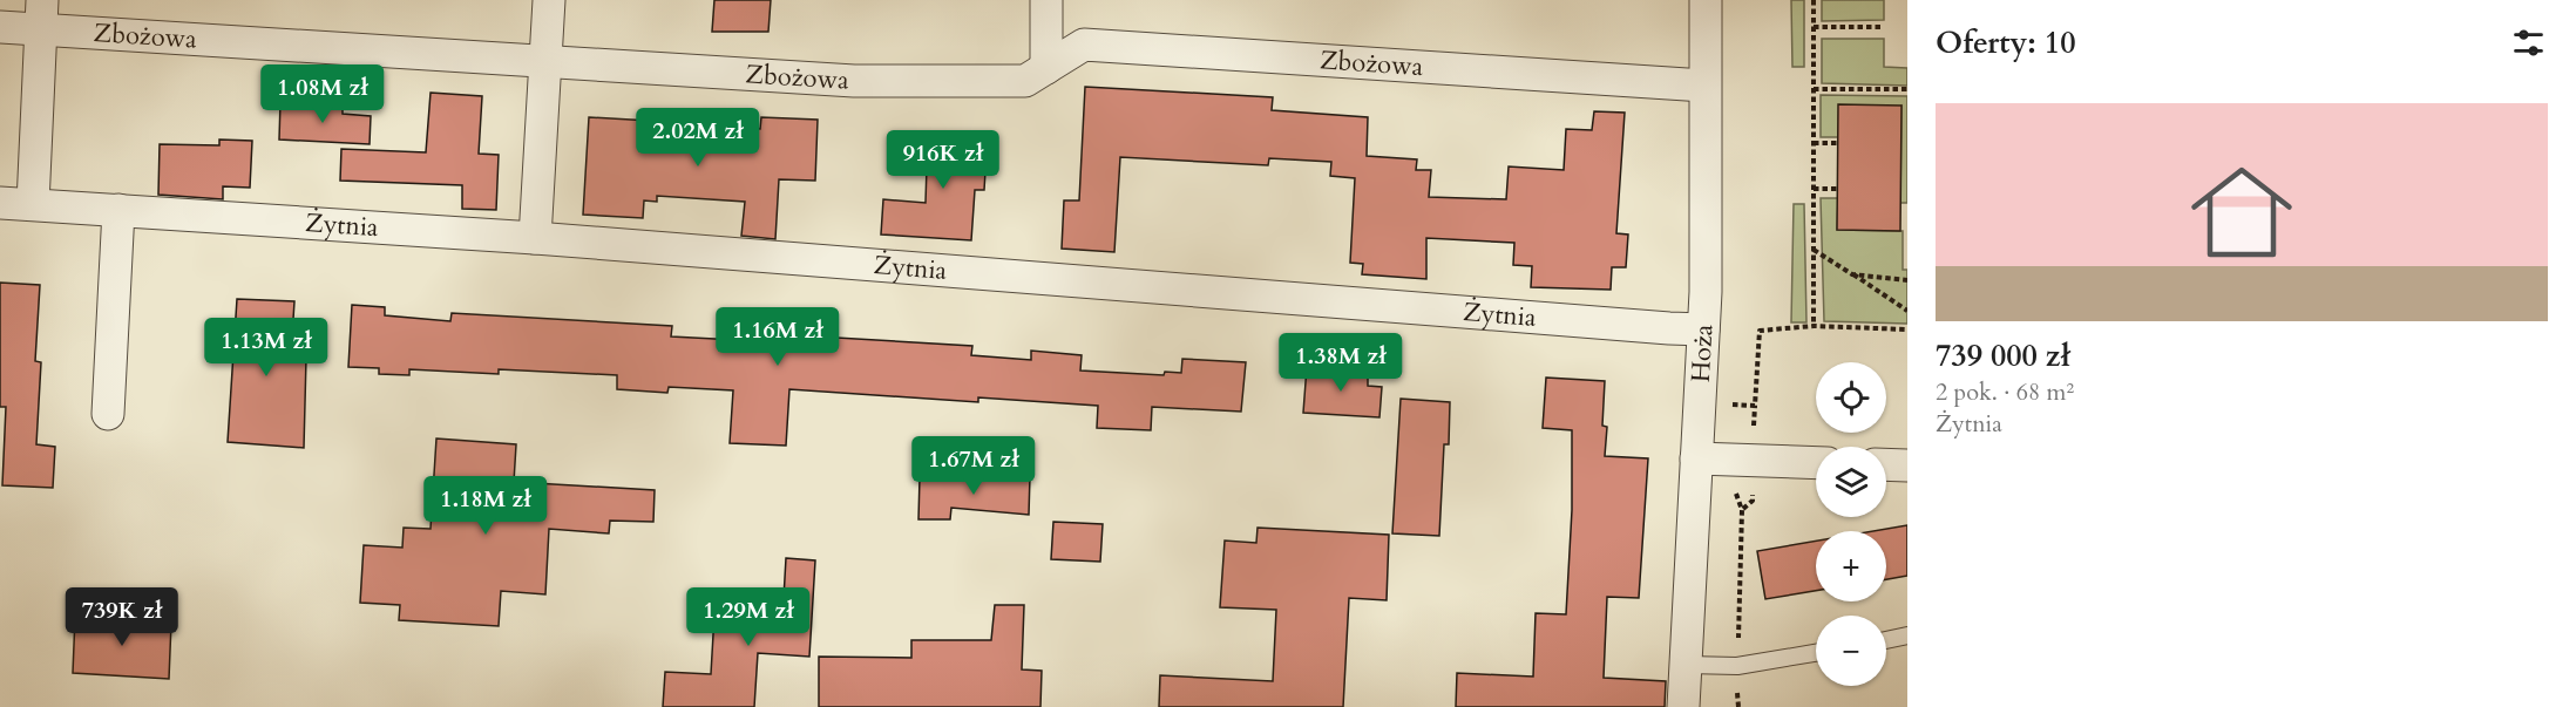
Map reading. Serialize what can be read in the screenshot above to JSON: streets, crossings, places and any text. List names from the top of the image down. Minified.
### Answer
{"streets":{"street":["Zbożowa","Żytnia","Hoża"]},"crossings":[["Zbożowa","Hoża"],["Żytnia","Hoża"]],"page":{"heading":"Oferty: 10","price":["1.08M zł","2.02M zł","916K zł","1.16M zł","1.13M zł","1.38M zł","1.67M zł","1.18M zł","739K zł","1.29M zł"],"list":[{"name":"739 000 zł","note":"2 pok. · 68 m² · Żytnia"}],"map_buttons":["+","−"]}}
